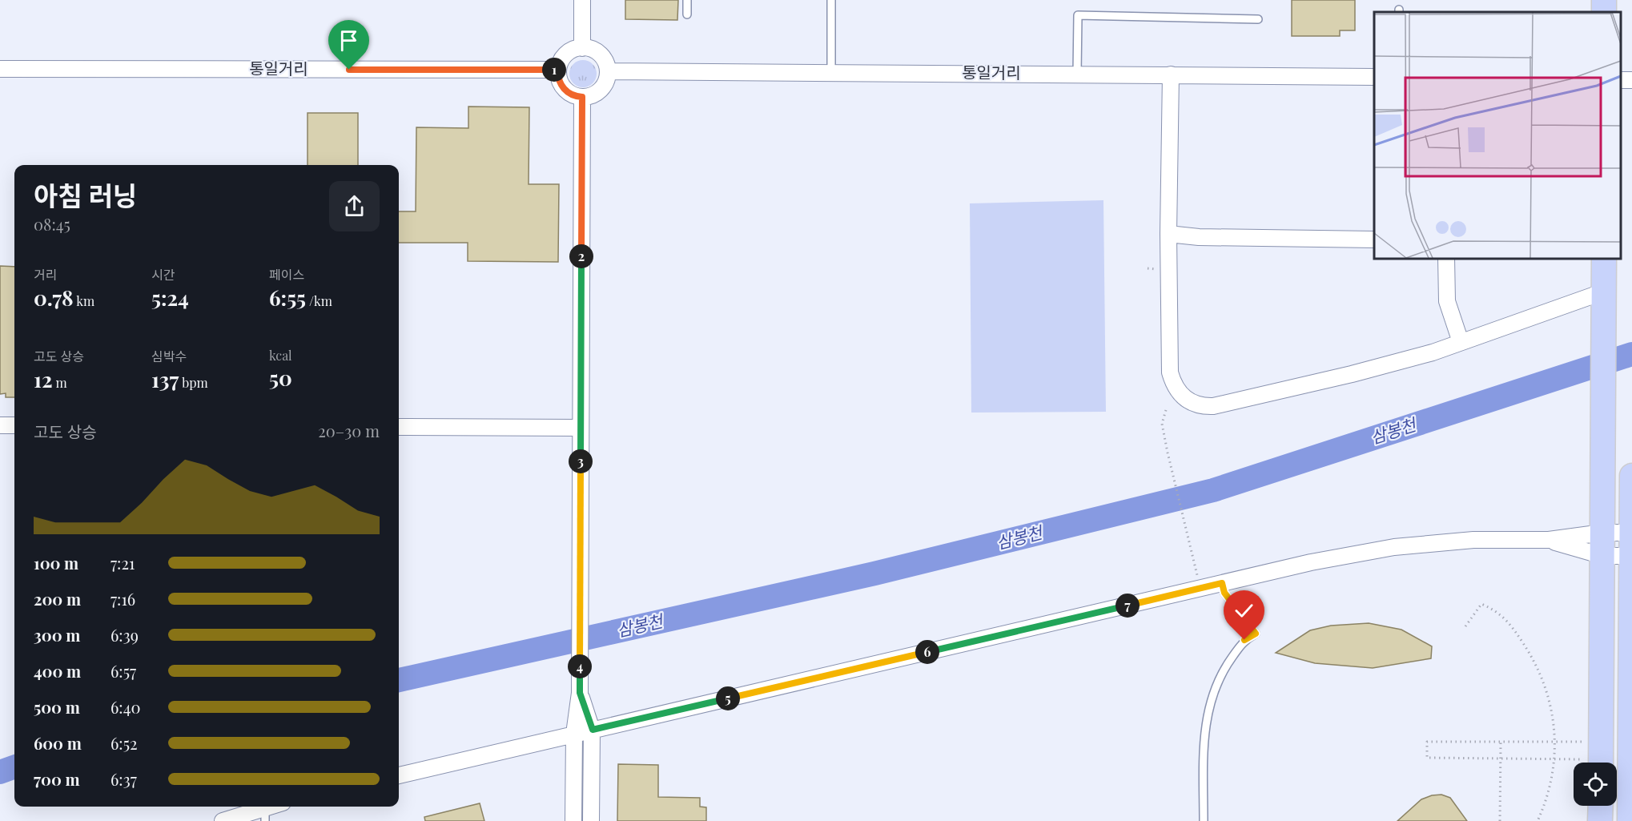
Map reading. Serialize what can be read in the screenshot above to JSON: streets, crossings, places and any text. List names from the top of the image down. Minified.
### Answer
{"streets":{"street":["통일거리"]},"water":["삼봉천"],"page":{"pins":["1","2","3","7","6","4","5"],"heading":["아침 러닝","08:45"],"stats":[["거리","0.78 km"],["시간","5:24"],["페이스","6:55 /km"],["고도 상승","12 m"],["심박수","137 bpm"],["kcal","50"]],"chart":["고도 상승","20–30 m"],"list":[{"name":"100 m","note":"7:21"},{"name":"200 m","note":"7:16"},{"name":"300 m","note":"6:39"},{"name":"400 m","note":"6:57"},{"name":"500 m","note":"6:40"},{"name":"600 m","note":"6:52"},{"name":"700 m","note":"6:37"}]}}
